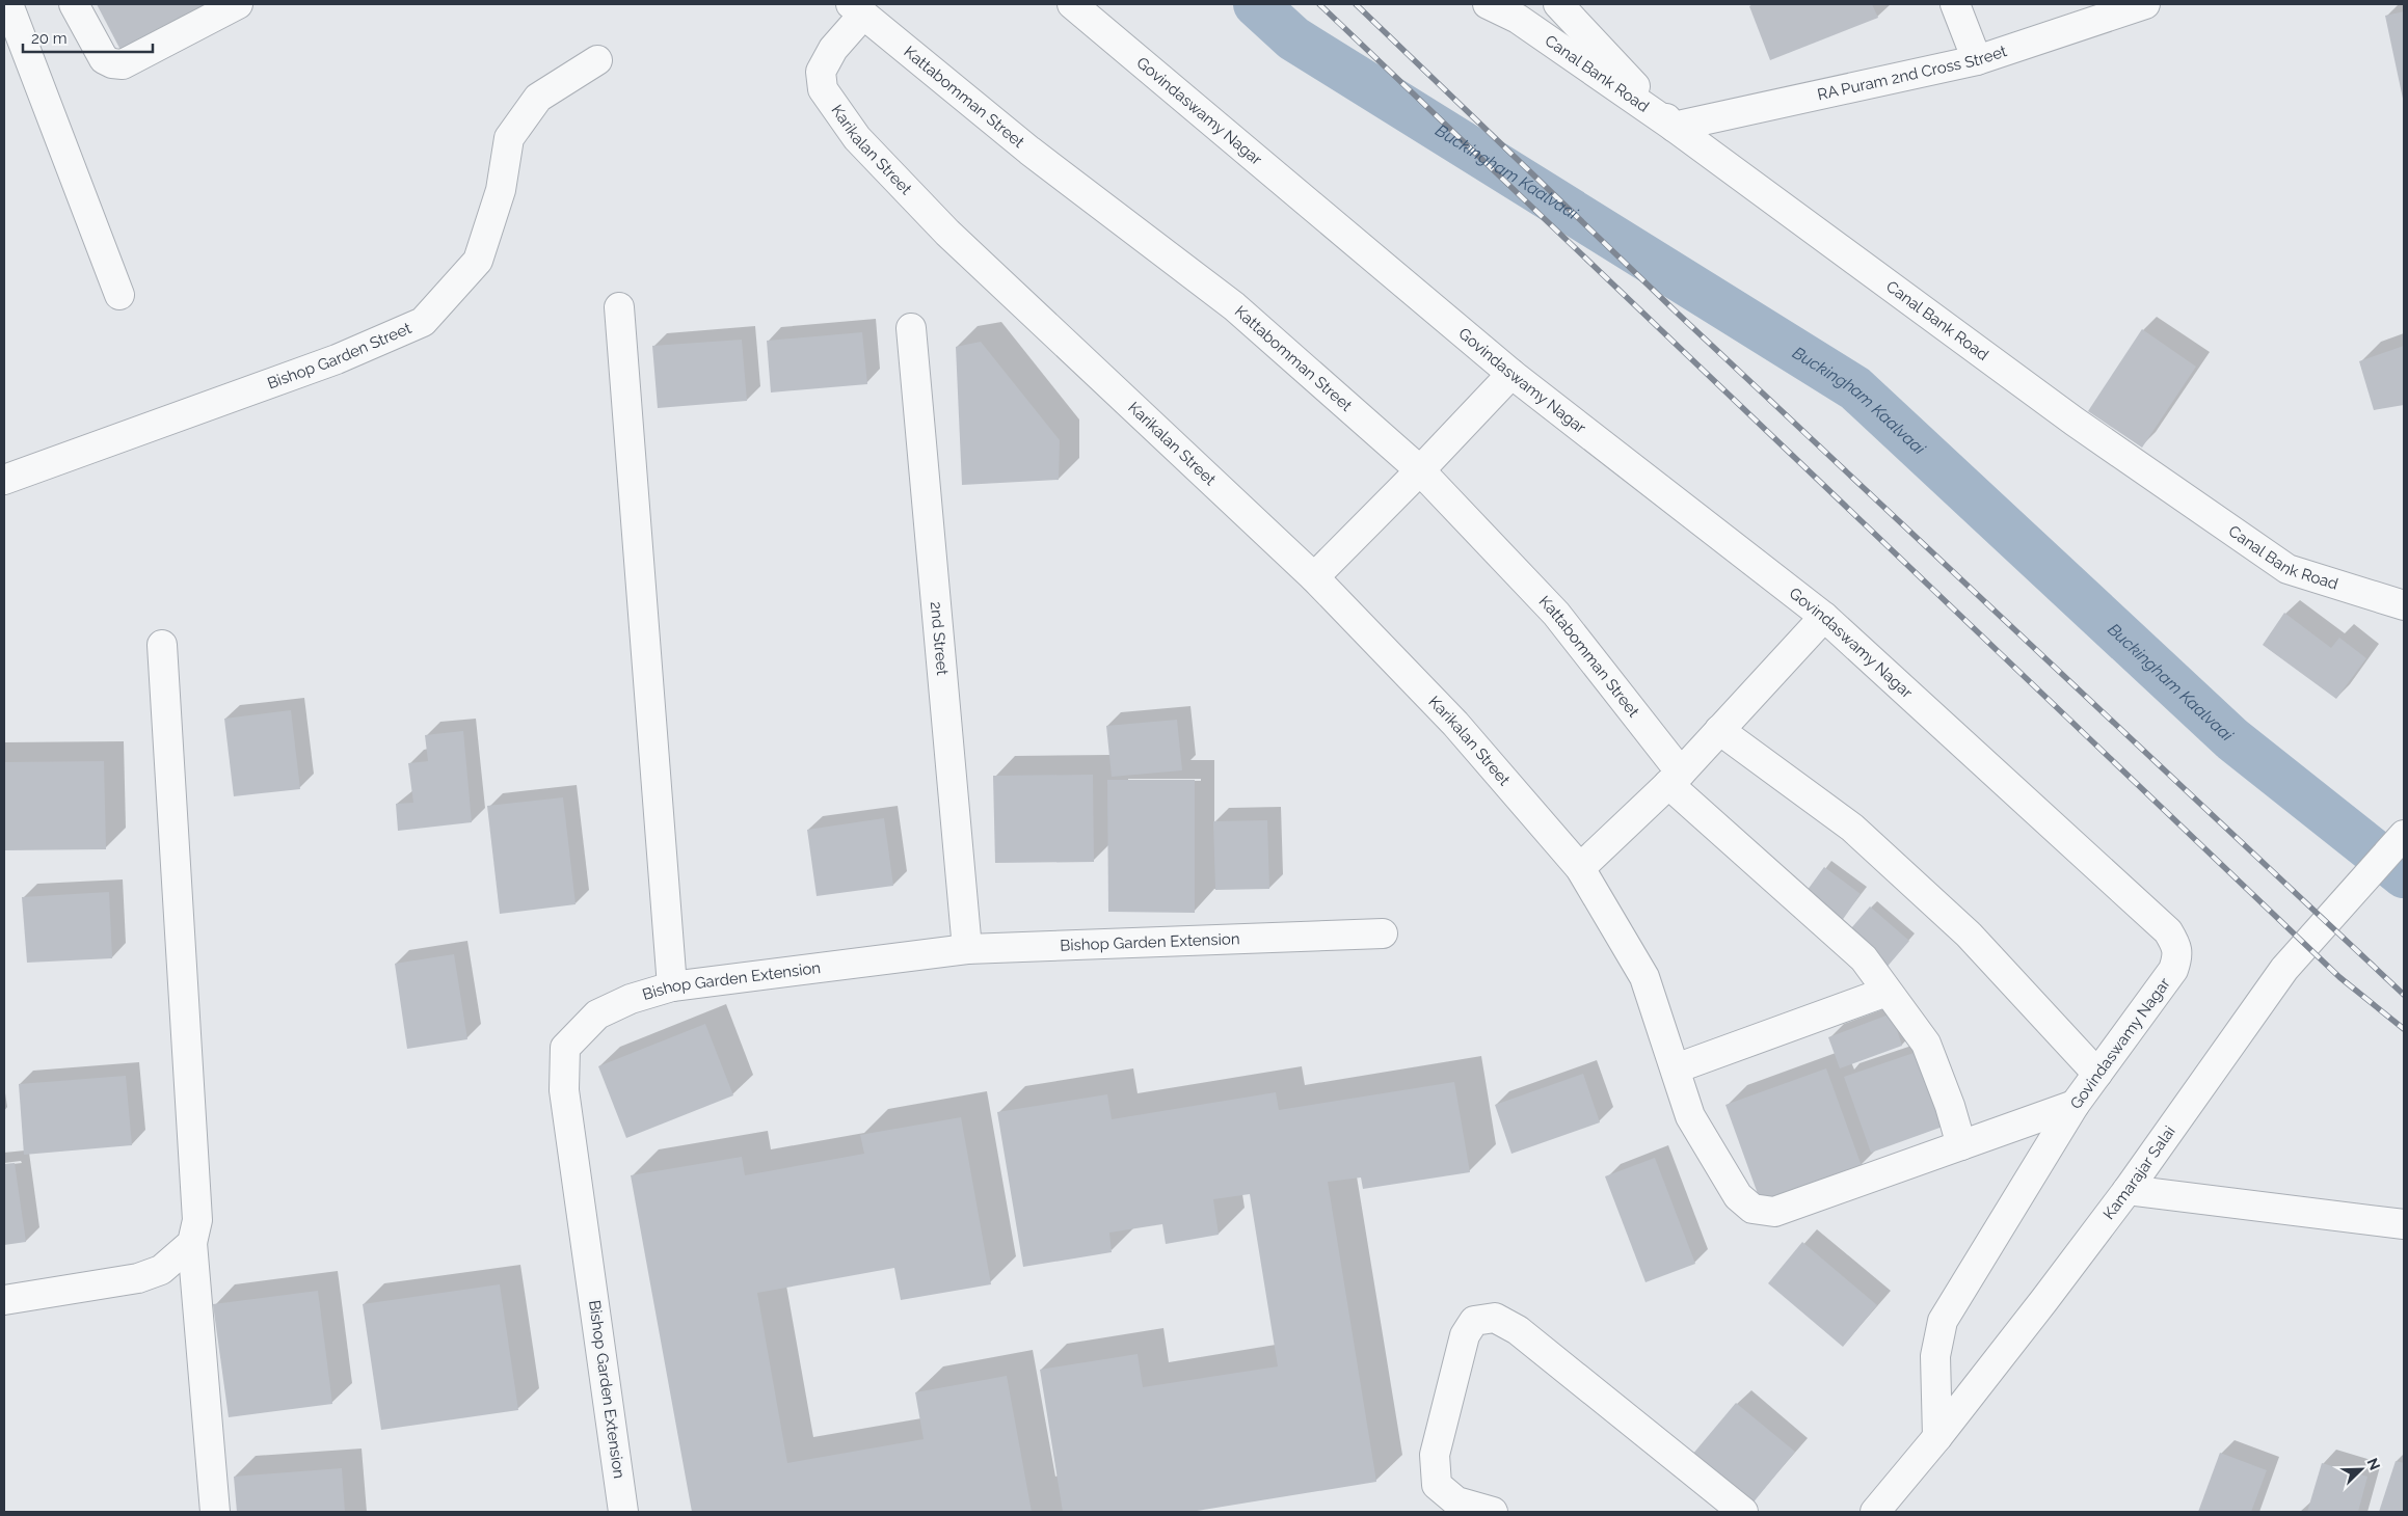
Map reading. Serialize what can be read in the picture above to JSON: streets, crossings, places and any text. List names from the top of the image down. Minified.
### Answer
{"streets":{"street":["RA Puram 2nd Cross Street","Canal Bank Road","Kattabomman Street","Govindaswamy Nagar","Karikalan Street","Bishop Garden Street","2nd Street","Bishop Garden Extension","Kamarajar Salai"]},"crossings":[["RA Puram 2nd Cross Street","Canal Bank Road"],["Kattabomman Street","Karikalan Street"],["Govindaswamy Nagar","Karikalan Street"],["Govindaswamy Nagar","Kamarajar Salai"],["2nd Street","Bishop Garden Extension"]],"water":["Buckingham Kaalvaai"],"scale_bar":"20 m","north":"top right"}
